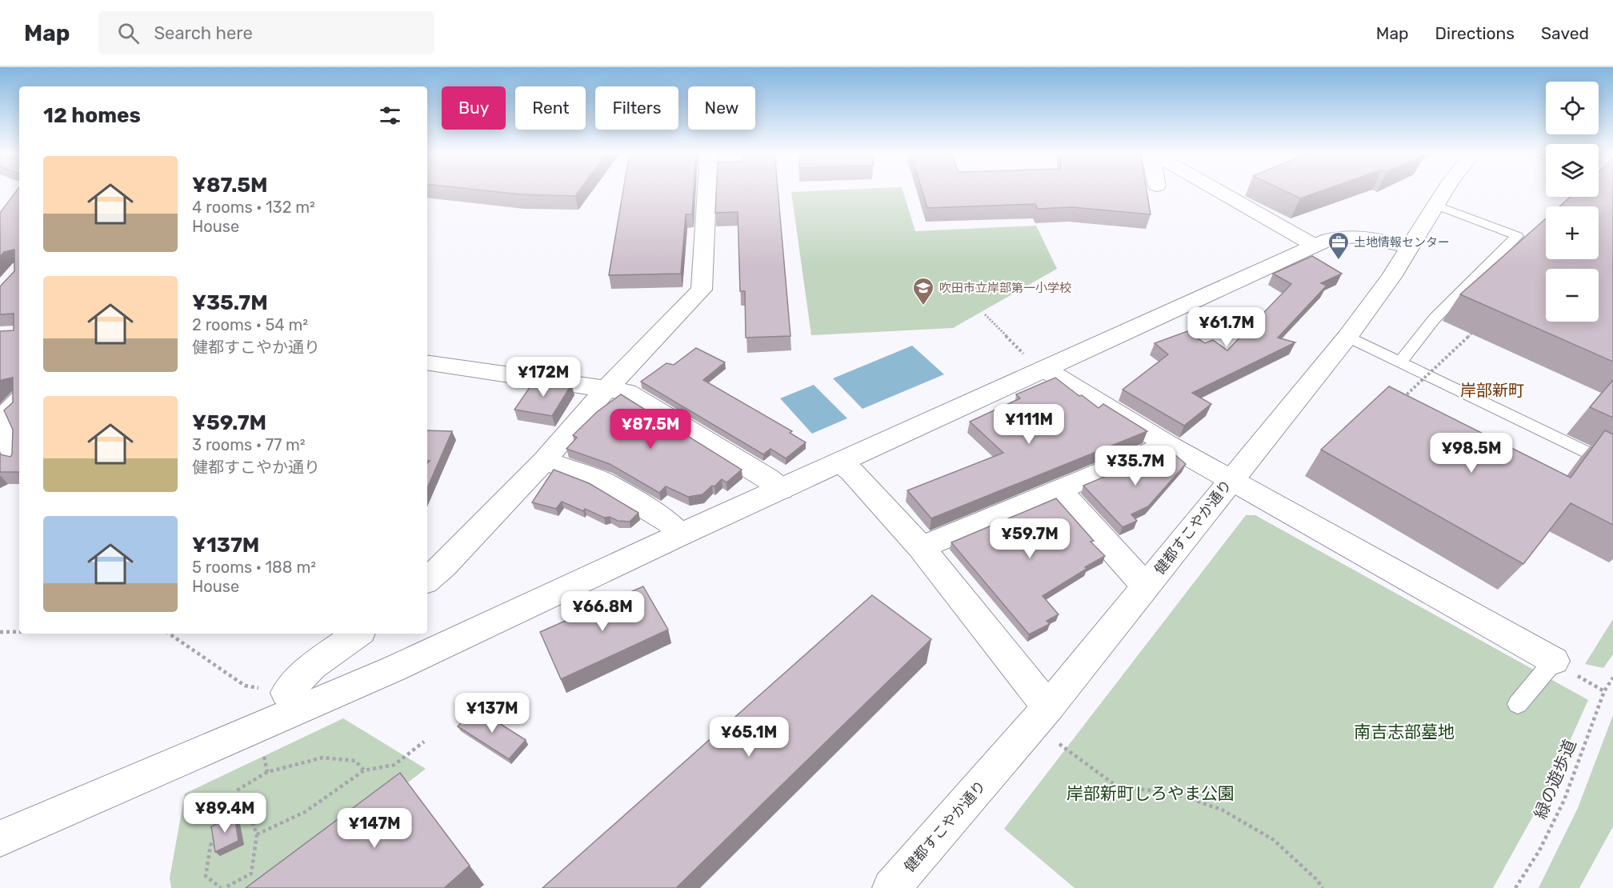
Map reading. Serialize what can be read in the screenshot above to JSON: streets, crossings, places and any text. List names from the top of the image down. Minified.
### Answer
{"streets":{"street":["健都すこやか通り"],"path":["緑の遊歩道"]},"districts":["岸部新町"],"parks":["南吉志部墓地","岸部新町しろやま公園"],"places":{"office":["土地情報センター"],"school or university":["吹田市立岸部第一小学校"]},"page":{"header":"Map","search":"Search here","nav":["Map","Directions","Saved"],"map_buttons":["+","−"],"chip":["Buy","Rent","Filters","New"],"heading":"12 homes","list":[{"name":"¥87.5M","note":"4 rooms · 132 m² · House"},{"name":"¥35.7M","note":"2 rooms · 54 m² · 健都すこやか通り"},{"name":"¥59.7M","note":"3 rooms · 77 m² · 健都すこやか通り"},{"name":"¥137M","note":"5 rooms · 188 m² · House"}],"price":["¥61.7M","¥172M","¥111M","¥87.5M","¥98.5M","¥35.7M","¥59.7M","¥66.8M","¥137M","¥65.1M","¥89.4M","¥147M"]}}
